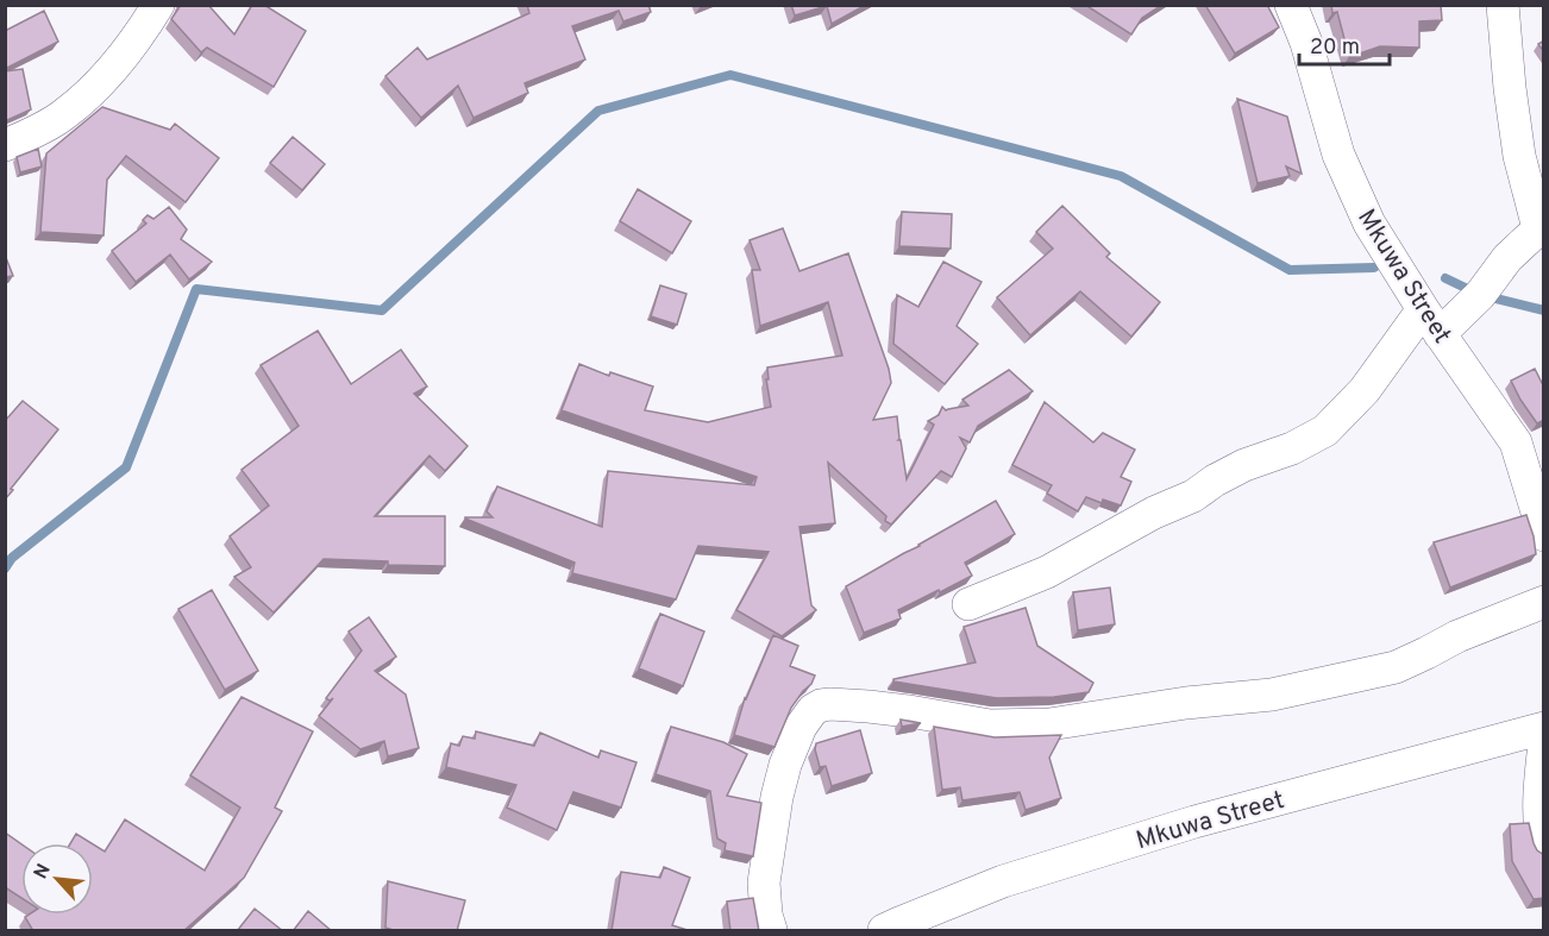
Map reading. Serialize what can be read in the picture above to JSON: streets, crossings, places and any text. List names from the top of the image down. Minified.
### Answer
{"streets":{"street":["Mkuwa Street"]},"scale_bar":"20 m","north":"top left"}
